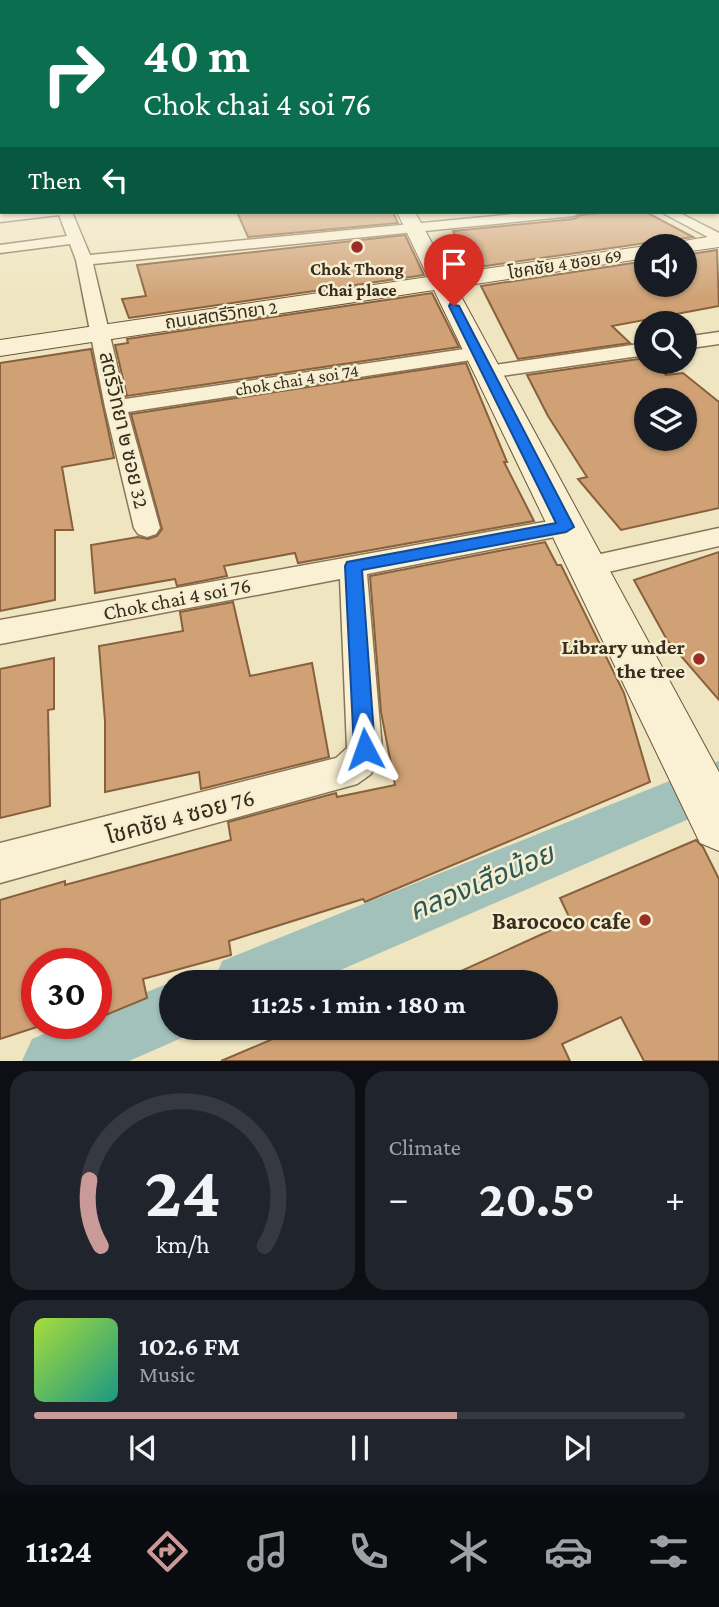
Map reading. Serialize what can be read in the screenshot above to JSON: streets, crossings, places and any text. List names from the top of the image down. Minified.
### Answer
{"streets":{"street":["โชคชัย 4 ซอย 69","ถนนสตรีวิทยา 2","chok chai 4 soi 74","สตรีวิทยา ๒ ซอย 32","Chok chai 4 soi 76","โชคชัย 4 ซอย 76"]},"crossings":[["โชคชัย 4 ซอย 69","ถนนสตรีวิทยา 2"],["ถนนสตรีวิทยา 2","สตรีวิทยา ๒ ซอย 32"],["chok chai 4 soi 74","สตรีวิทยา ๒ ซอย 32"]],"water":["คลองเสือน้อย"],"places":["Chok Thong Chai place","Library under the tree","Barococo cafe"],"page":{"turn":["40 m","Chok chai 4 soi 76"],"then":"Then","limit":"30","trip":"11:25 · 1 min · 180 m","tile":"Climate","heat":["−","20.5°","+"],"song":["102.6 FM","Music"],"tabs":"11:24","gauge":["24","km/h"]}}
